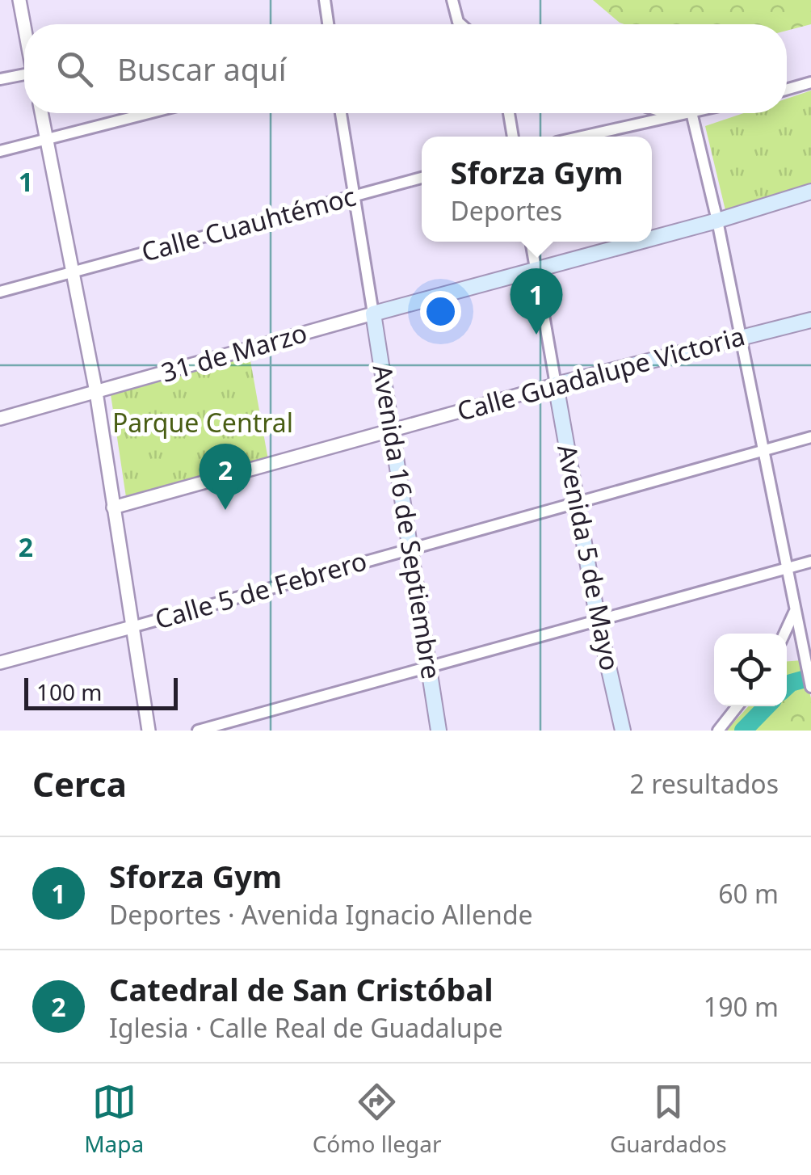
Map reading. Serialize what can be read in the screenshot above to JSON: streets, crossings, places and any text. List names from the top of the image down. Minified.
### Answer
{"streets":{"main road":["Calle Guadalupe Victoria","Avenida 16 de Septiembre","Avenida 5 de Mayo"],"street":["Calle Cuauhtémoc","31 de Marzo","Calle 5 de Febrero"]},"crossings":[["31 de Marzo","Avenida 16 de Septiembre"],["Calle Guadalupe Victoria","Avenida 16 de Septiembre"],["Calle Guadalupe Victoria","Avenida 5 de Mayo"],["Avenida 16 de Septiembre","Calle 5 de Febrero"],["Avenida 5 de Mayo","Calle 5 de Febrero"]],"parks":["Parque Central"],"scale_bar":"100 m","page":{"search":"Buscar aquí","popup":["Sforza Gym","Deportes"],"pins":["1","2"],"scale":"100 m","heading":["Cerca","2 resultados"],"list":[{"mark":"1","name":"Sforza Gym","note":"Deportes · Avenida Ignacio Allende","value":"60 m"},{"mark":"2","name":"Catedral de San Cristóbal","note":"Iglesia · Calle Real de Guadalupe","value":"190 m"}],"nav":["Mapa","Cómo llegar","Guardados"]},"grid":{"rows":["1","2"]}}
